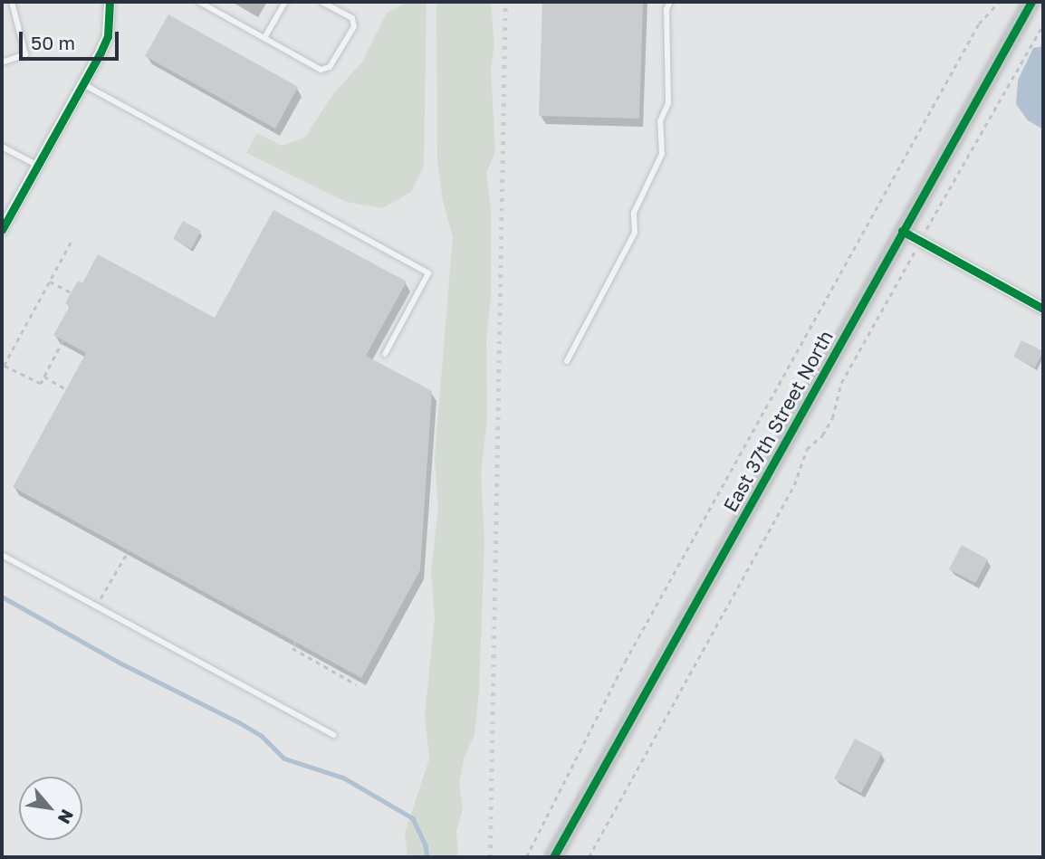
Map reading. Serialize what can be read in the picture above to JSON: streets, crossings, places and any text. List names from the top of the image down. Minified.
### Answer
{"streets":{"main road":["East 37th Street North"]},"scale_bar":"50 m","north":"bottom right"}
